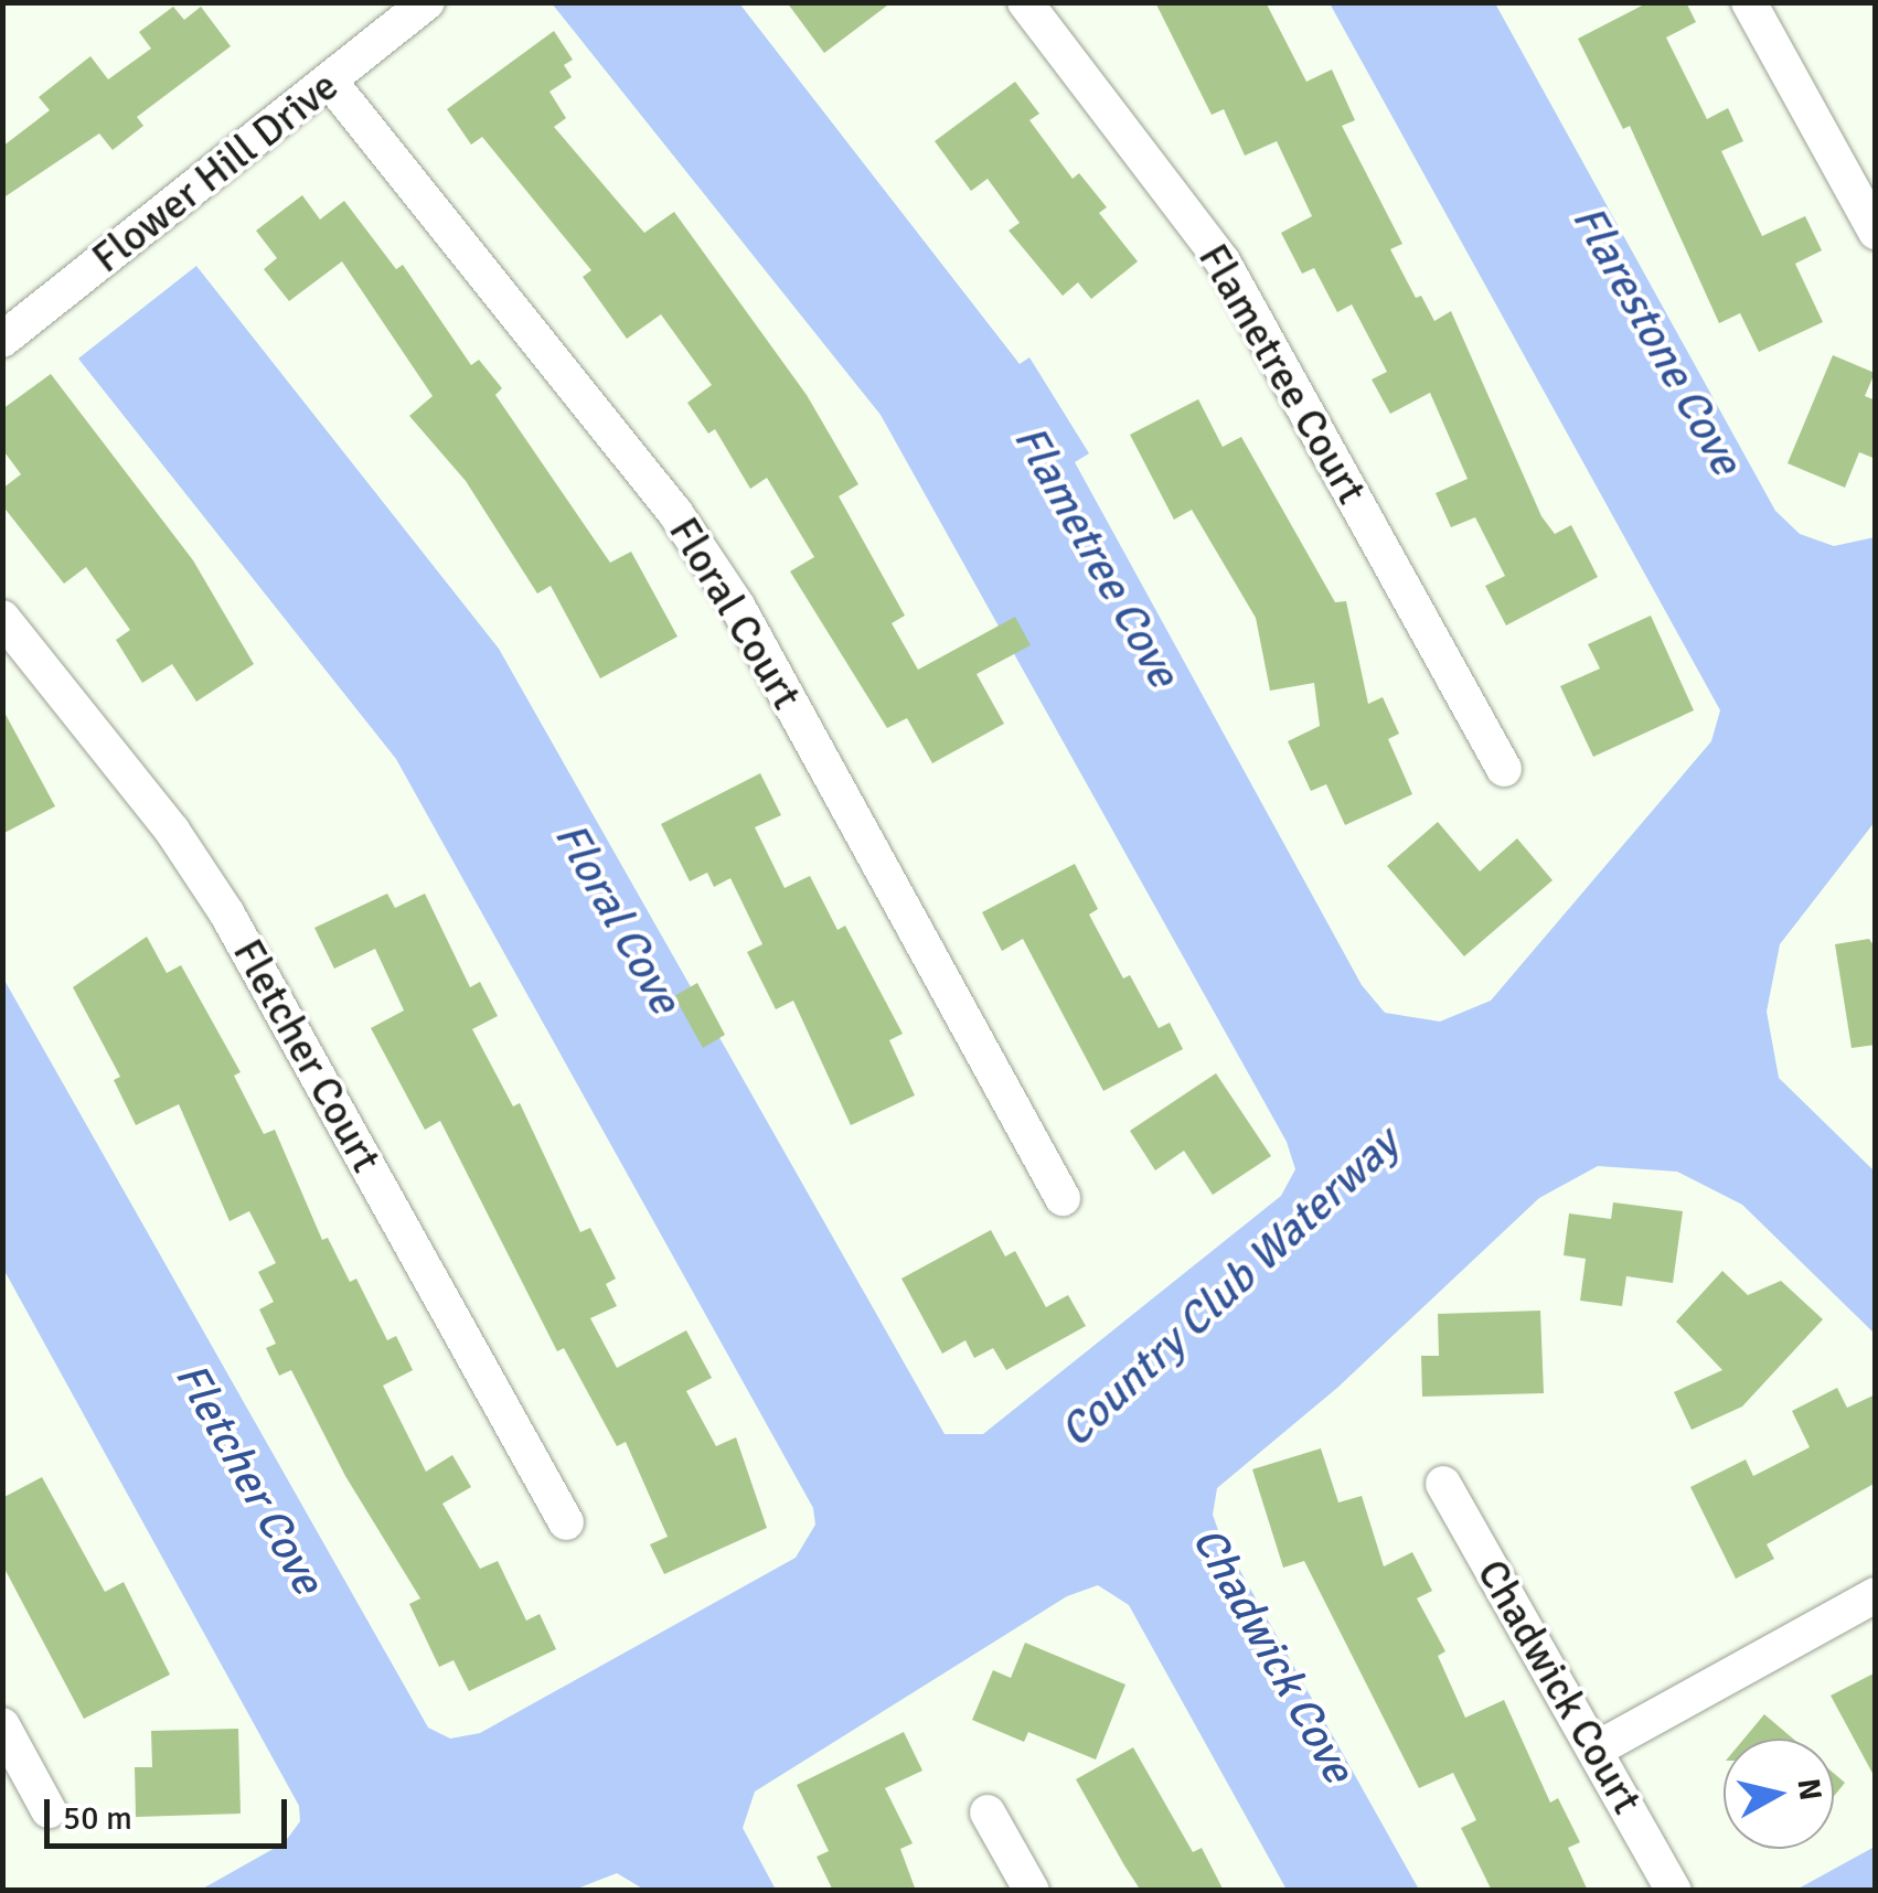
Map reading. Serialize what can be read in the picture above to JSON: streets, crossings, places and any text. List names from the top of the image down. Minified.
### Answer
{"streets":{"street":["Flower Hill Drive","Flametree Court","Floral Court","Fletcher Court","Chadwick Court"]},"crossings":[["Flower Hill Drive","Floral Court"]],"water":["Flarestone Cove","Flametree Cove","Floral Cove","Country Club Waterway","Fletcher Cove","Chadwick Cove"],"scale_bar":"50 m","north":"right"}
